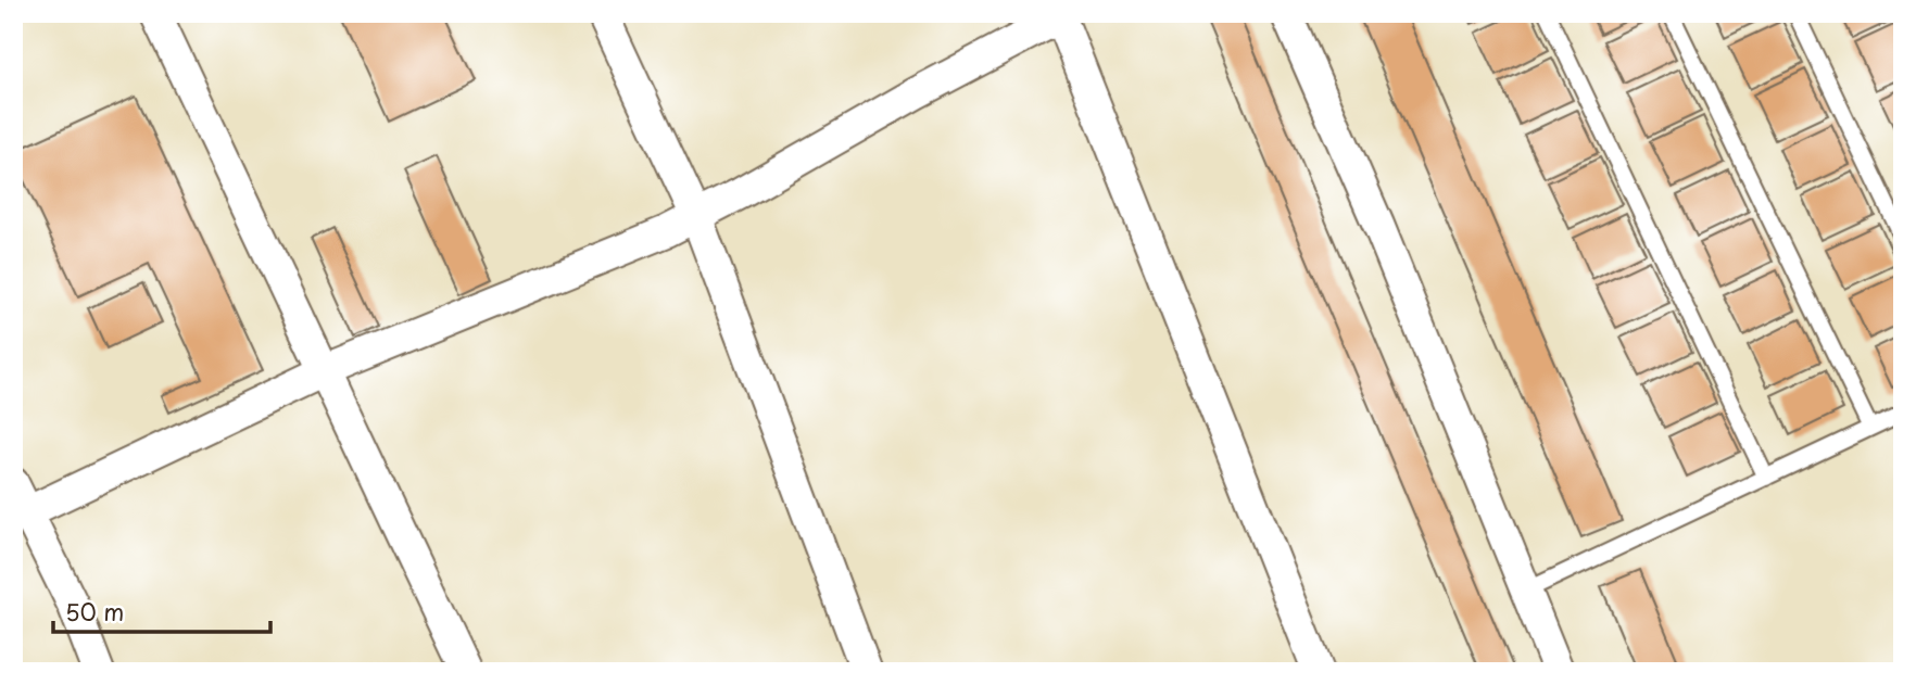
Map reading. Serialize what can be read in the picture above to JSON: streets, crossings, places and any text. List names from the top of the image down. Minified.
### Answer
{"scale_bar":"50 m"}
